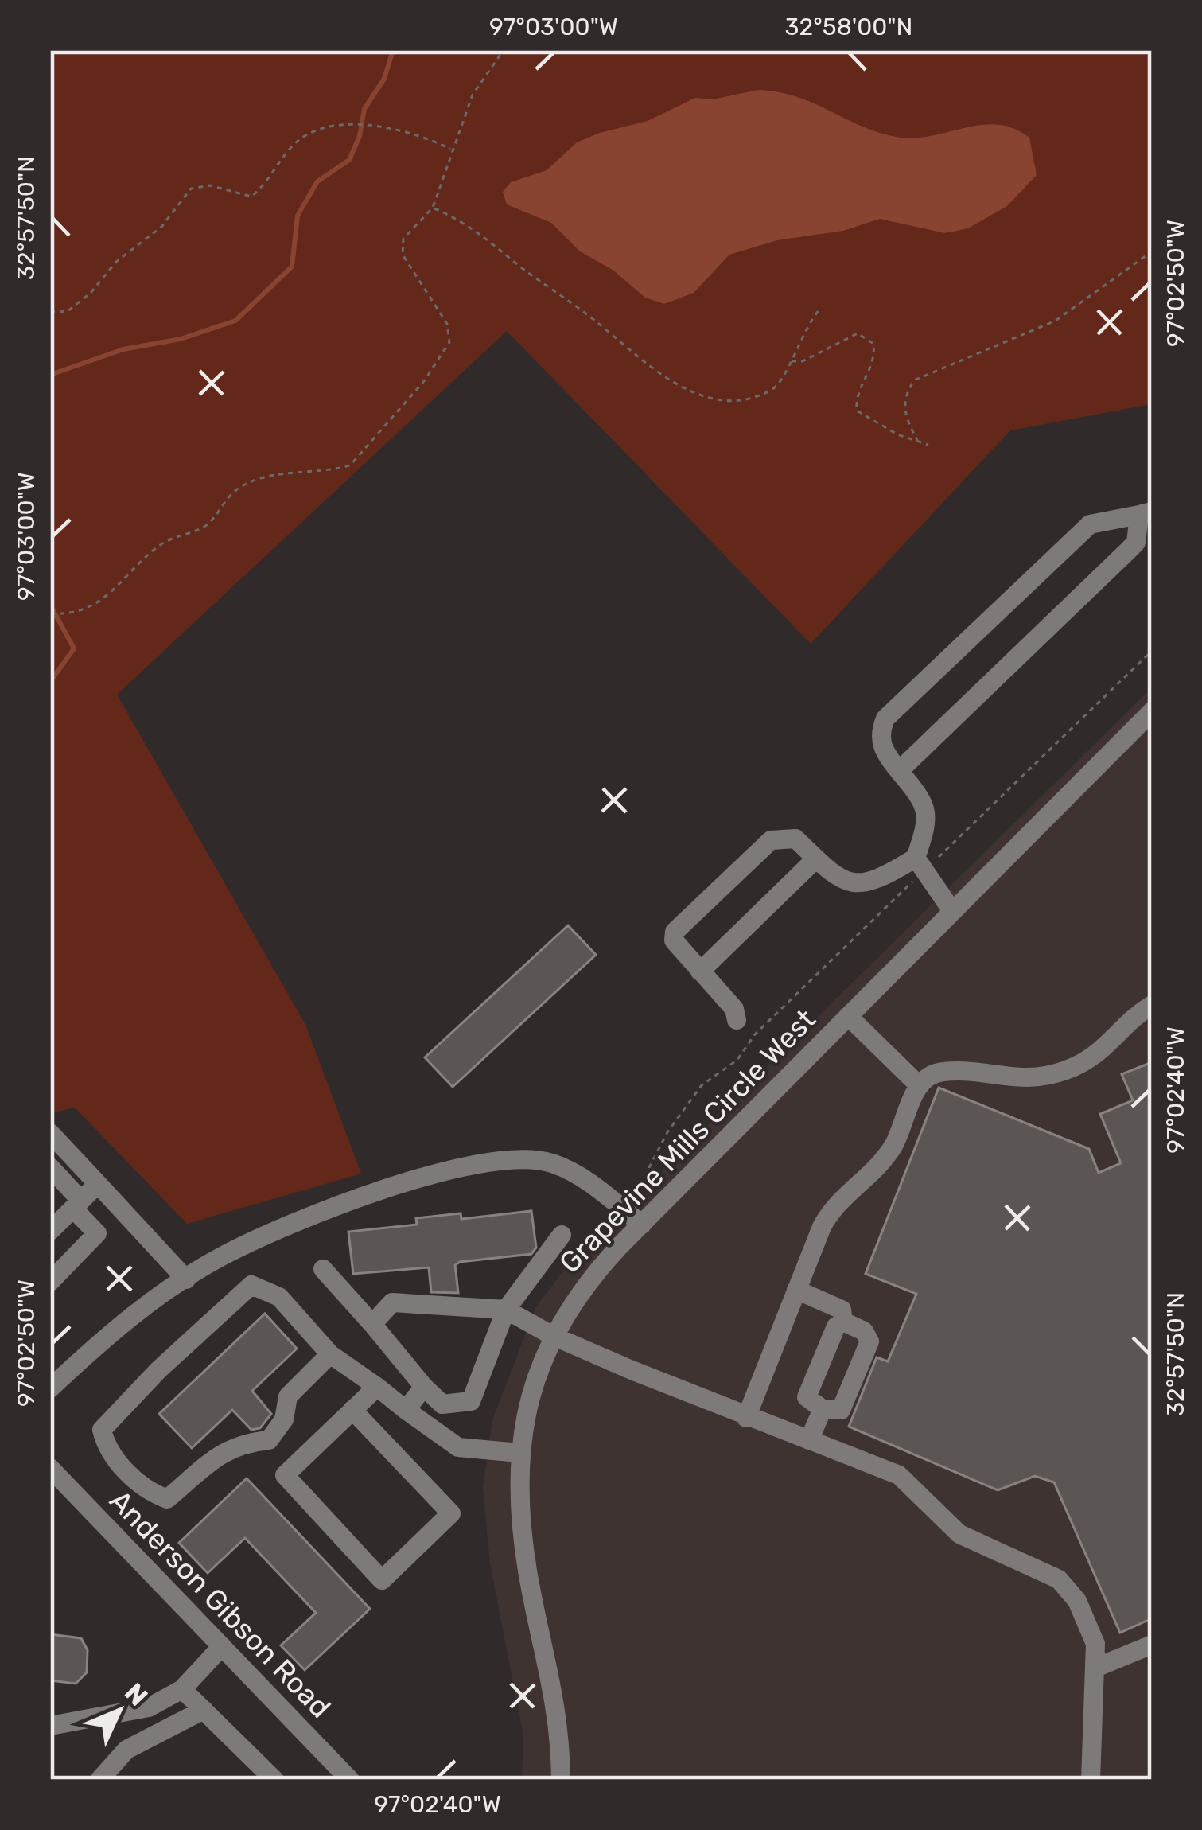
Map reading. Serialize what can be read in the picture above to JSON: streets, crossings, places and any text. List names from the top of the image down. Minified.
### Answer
{"streets":{"street":["Grapevine Mills Circle West","Anderson Gibson Road"]},"north":"top right","coordinates":["97°03'00\"W","32°58'00\"N","32°57'50\"N","97°02'50\"W","97°02'40\"W"]}
